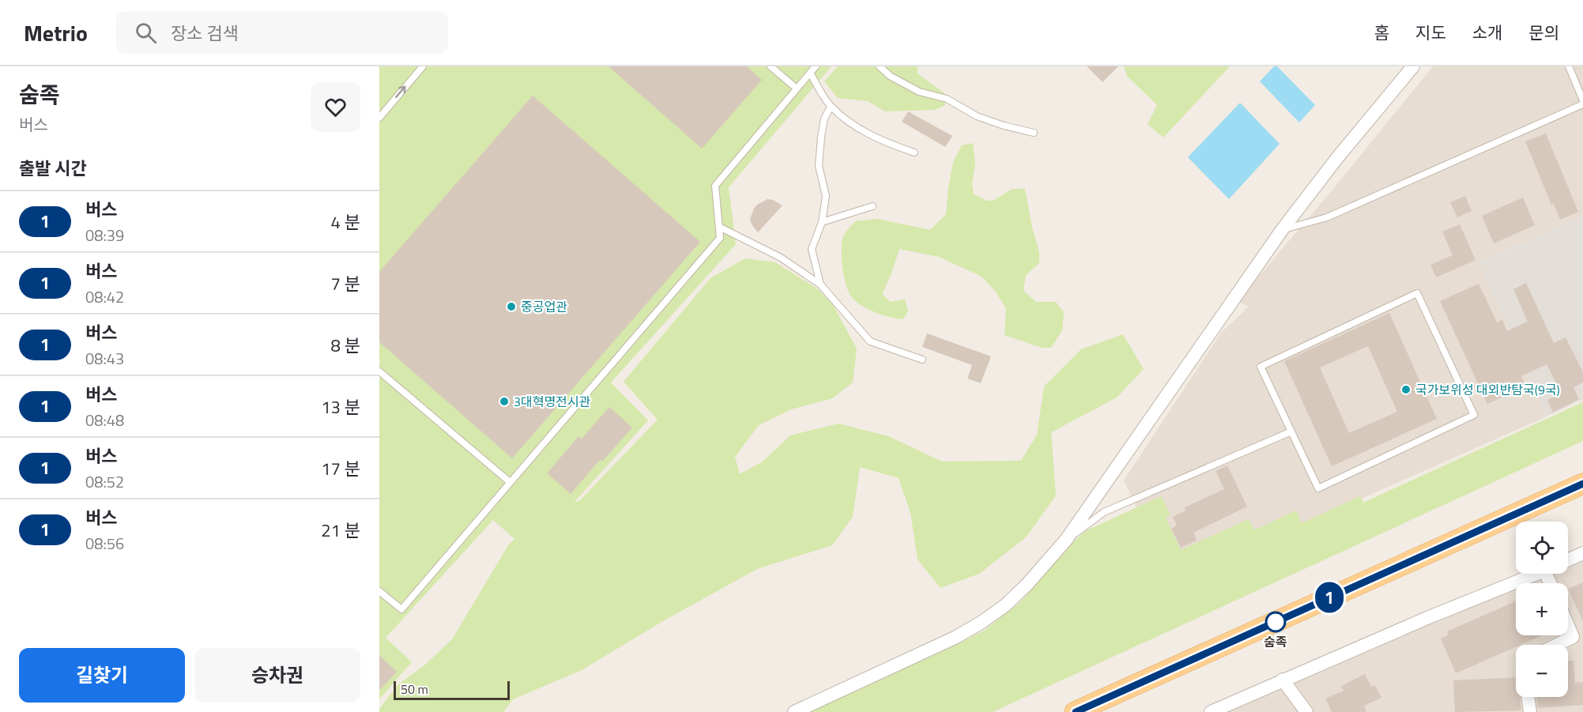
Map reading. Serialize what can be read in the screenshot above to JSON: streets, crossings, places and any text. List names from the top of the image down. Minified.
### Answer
{"places":["중공업관","국가보위성 대외반탐국(9국)","3대혁명전시관","숨족"],"lines":["bus line 1"],"scale_bar":"50 m","page":{"header":"Metrio","search":"장소 검색","nav":["홈","지도","소개","문의"],"heading":[["숨족","버스"],"출발 시간"],"on_map":"1","list":[{"mark":"1","name":"버스","note":"08:39","value":"4 분"},{"mark":"1","name":"버스","note":"08:42","value":"7 분"},{"mark":"1","name":"버스","note":"08:43","value":"8 분"},{"mark":"1","name":"버스","note":"08:48","value":"13 분"},{"mark":"1","name":"버스","note":"08:52","value":"17 분"},{"mark":"1","name":"버스","note":"08:56","value":"21 분"}],"map_buttons":["+","−"],"buttons":["길찾기","승차권"],"scale":"50 m"}}
